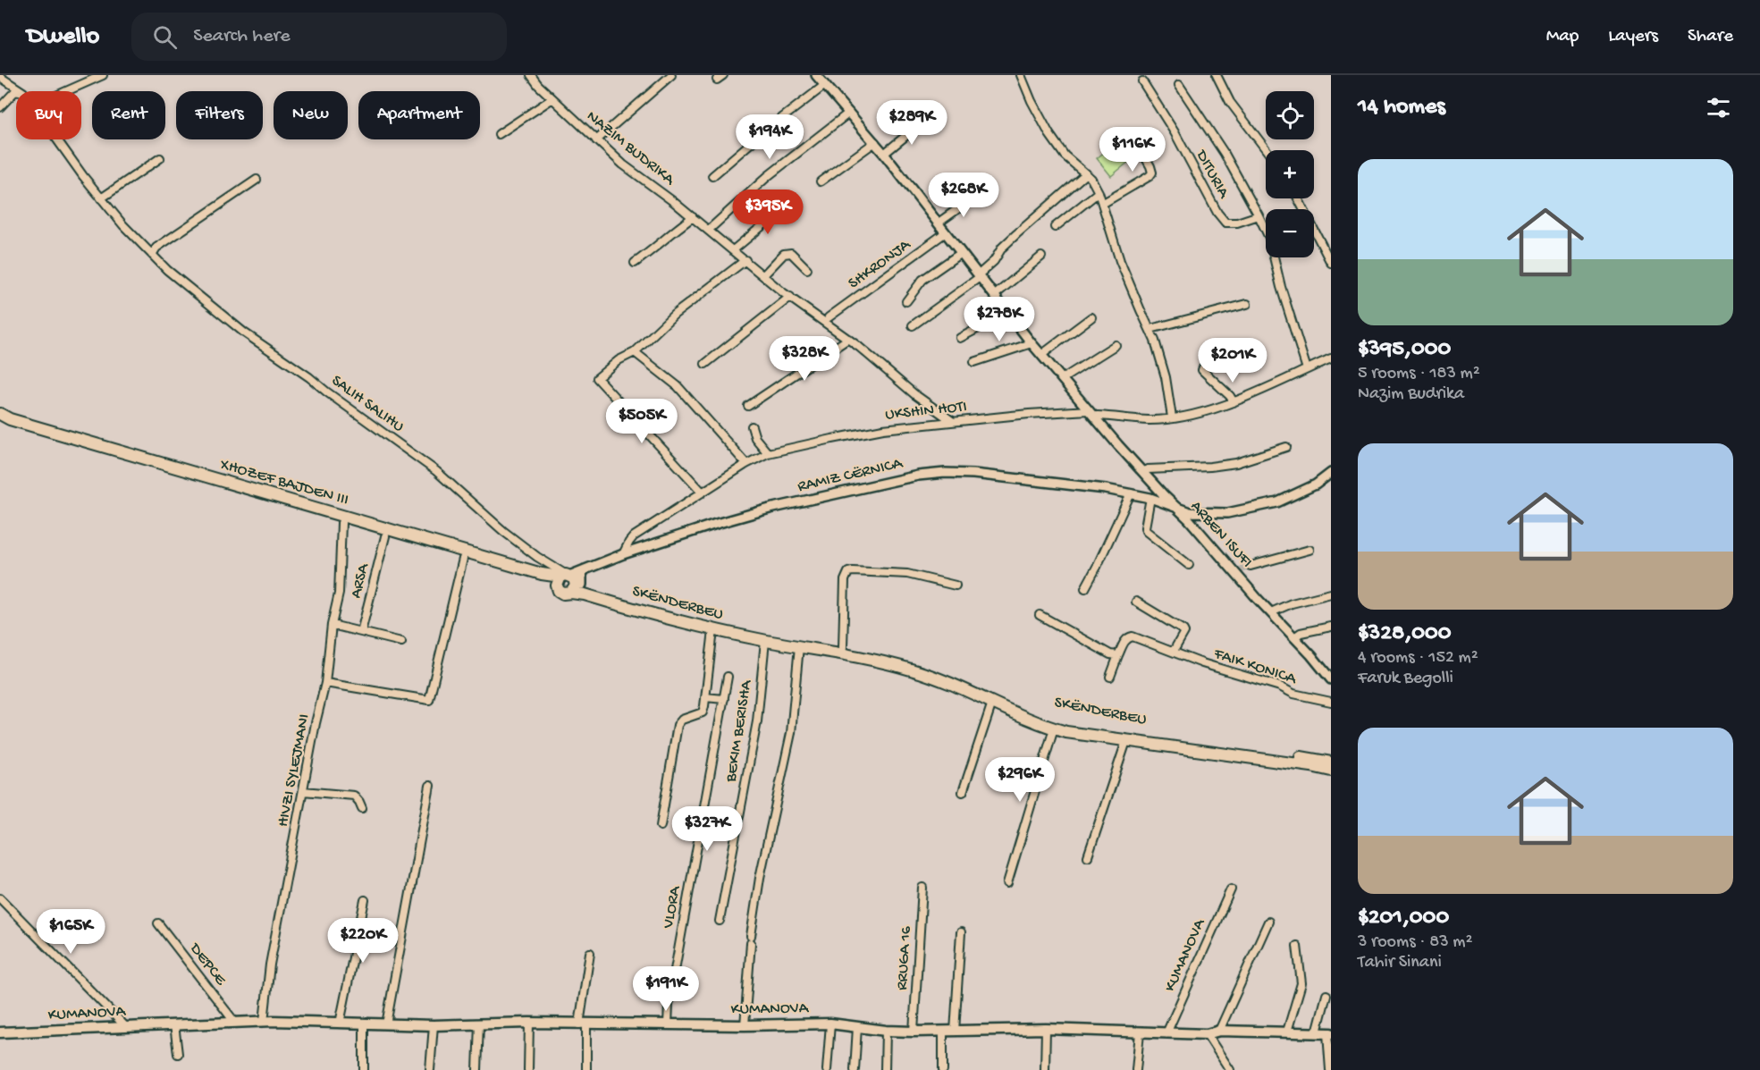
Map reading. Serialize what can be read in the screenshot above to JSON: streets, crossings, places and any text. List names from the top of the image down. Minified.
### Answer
{"streets":{"main road":["XHOZEF BAJDEN III","SKËNDERBEU","KUMANOVA"],"street":["NAZIM BUDRIKA","DITURIA","SHKRONJA","SALIH SALIHU","UKSHIN HOTI","RAMIZ CËRNICA","ARBEN ISUFI","ARSA","FAIK KONICA","BEKIM BERISHA","HIVZI SYLEJMANI","VLORA","RRUGA 16","DEPCE"]},"crossings":[["NAZIM BUDRIKA","UKSHIN HOTI"],["SHKRONJA","ARBEN ISUFI"],["SALIH SALIHU","RAMIZ CËRNICA"],["SALIH SALIHU","XHOZEF BAJDEN III"],["SALIH SALIHU","SKËNDERBEU"],["UKSHIN HOTI","RAMIZ CËRNICA"],["UKSHIN HOTI","ARBEN ISUFI"],["RAMIZ CËRNICA","XHOZEF BAJDEN III"],["RAMIZ CËRNICA","ARBEN ISUFI"],["RAMIZ CËRNICA","SKËNDERBEU"],["XHOZEF BAJDEN III","ARSA"],["XHOZEF BAJDEN III","SKËNDERBEU"],["XHOZEF BAJDEN III","HIVZI SYLEJMANI"],["SKËNDERBEU","BEKIM BERISHA"],["HIVZI SYLEJMANI","KUMANOVA"],["VLORA","KUMANOVA"],["KUMANOVA","RRUGA 16"],["KUMANOVA","DEPCE"]],"page":{"header":"Dwello","search":"Search here","nav":["Map","Layers","Share"],"heading":"14 homes","map_buttons":["+","−"],"chip":["Buy","Rent","Filters","New","Apartment"],"price":["$289K","$194K","$116K","$268K","$395K","$278K","$328K","$201K","$505K","$296K","$327K","$165K","$220K","$191K"],"list":[{"name":"$395,000","note":"5 rooms · 183 m² · Nazim Budrika"},{"name":"$328,000","note":"4 rooms · 152 m² · Faruk Begolli"},{"name":"$201,000","note":"3 rooms · 83 m² · Tahir Sinani"}]}}
